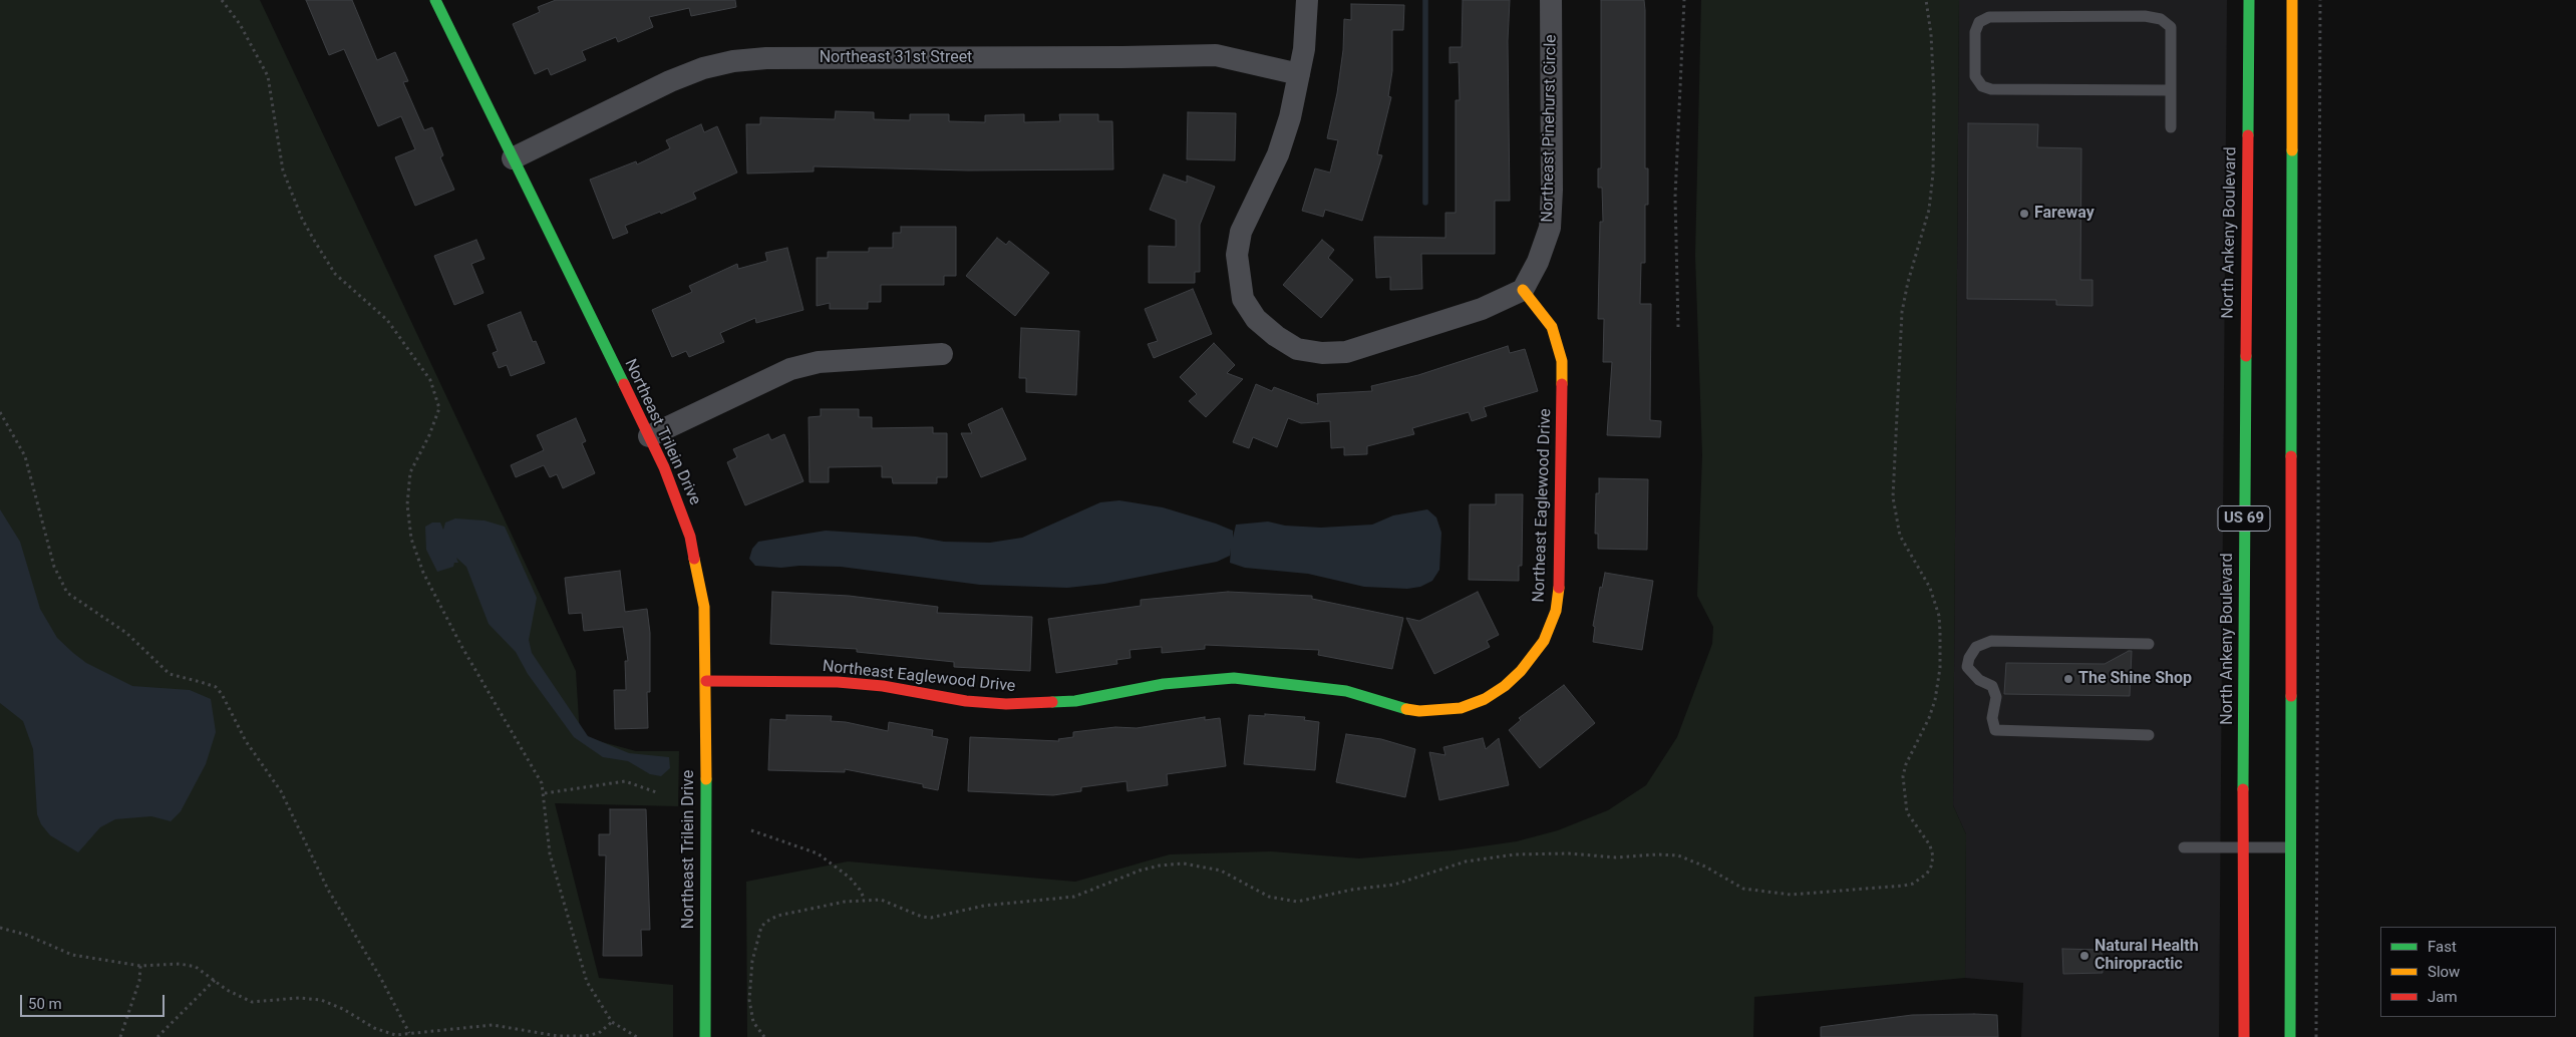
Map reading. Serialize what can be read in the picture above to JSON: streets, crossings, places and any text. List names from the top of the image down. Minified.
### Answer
{"streets":{"street":["Northeast 31st Street","Northeast Pinehurst Circle","North Ankeny Boulevard","Northeast Trilein Drive","Northeast Eaglewood Drive","US 69"]},"crossings":[["Northeast 31st Street","Northeast Trilein Drive"],["Northeast Pinehurst Circle","Northeast Eaglewood Drive"],["Northeast Trilein Drive","Northeast Eaglewood Drive"]],"places":["Fareway","The Shine Shop","Natural Health Chiropractic"],"legend":["Fast","Slow","Jam"],"scale_bar":"50 m"}
